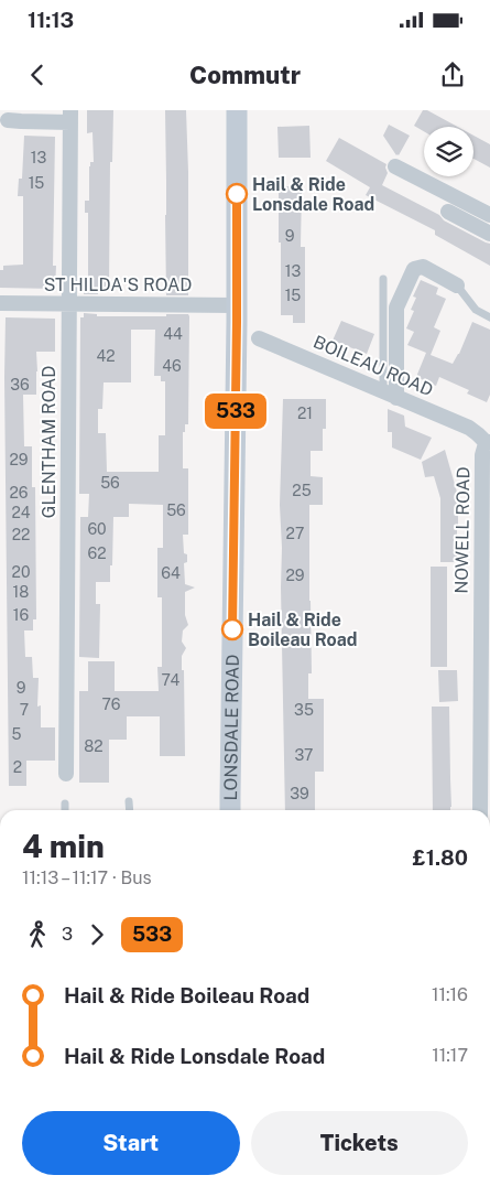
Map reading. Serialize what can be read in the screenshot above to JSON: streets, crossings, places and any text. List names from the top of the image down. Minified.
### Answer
{"streets":{"main road":["LONSDALE ROAD"],"street":["ST HILDA'S ROAD","BOILEAU ROAD","GLENTHAM ROAD","NOWELL ROAD"]},"crossings":[["ST HILDA'S ROAD","GLENTHAM ROAD"],["ST HILDA'S ROAD","LONSDALE ROAD"],["BOILEAU ROAD","NOWELL ROAD"],["BOILEAU ROAD","LONSDALE ROAD"]],"places":["Hail & Ride Lonsdale Road","Hail & Ride Boileau Road"],"lines":["bus line 533"],"house_numbers":["13","15","9","13","15","44","42","46","36","21","29","56","25","26","56","24","60","27","22","62","20","64","29","18","16","74","9","76","7","35","5","82","37","2","39"],"page":{"status":"11:13","header":"Commutr","on_map":"533","heading":["4 min","11:13 – 11:17 · Bus","£1.80"],"legs":["3","533"],"list":[{"name":"Hail & Ride Boileau Road","value":"11:16"},{"name":"Hail & Ride Lonsdale Road","value":"11:17"}],"buttons":["Start","Tickets"]}}
